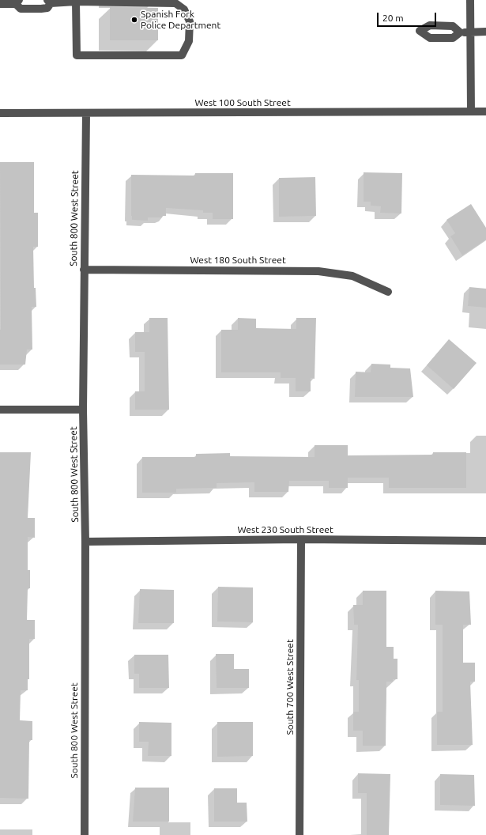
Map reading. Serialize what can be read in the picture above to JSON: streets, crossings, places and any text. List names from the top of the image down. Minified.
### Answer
{"streets":{"street":["West 100 South Street","South 800 West Street","West 180 South Street","West 230 South Street","South 700 West Street"]},"crossings":[["West 100 South Street","South 800 West Street"],["South 800 West Street","West 180 South Street"],["South 800 West Street","West 230 South Street"],["West 230 South Street","South 700 West Street"]],"places":["Spanish Fork Police Department"],"scale_bar":"20 m"}
